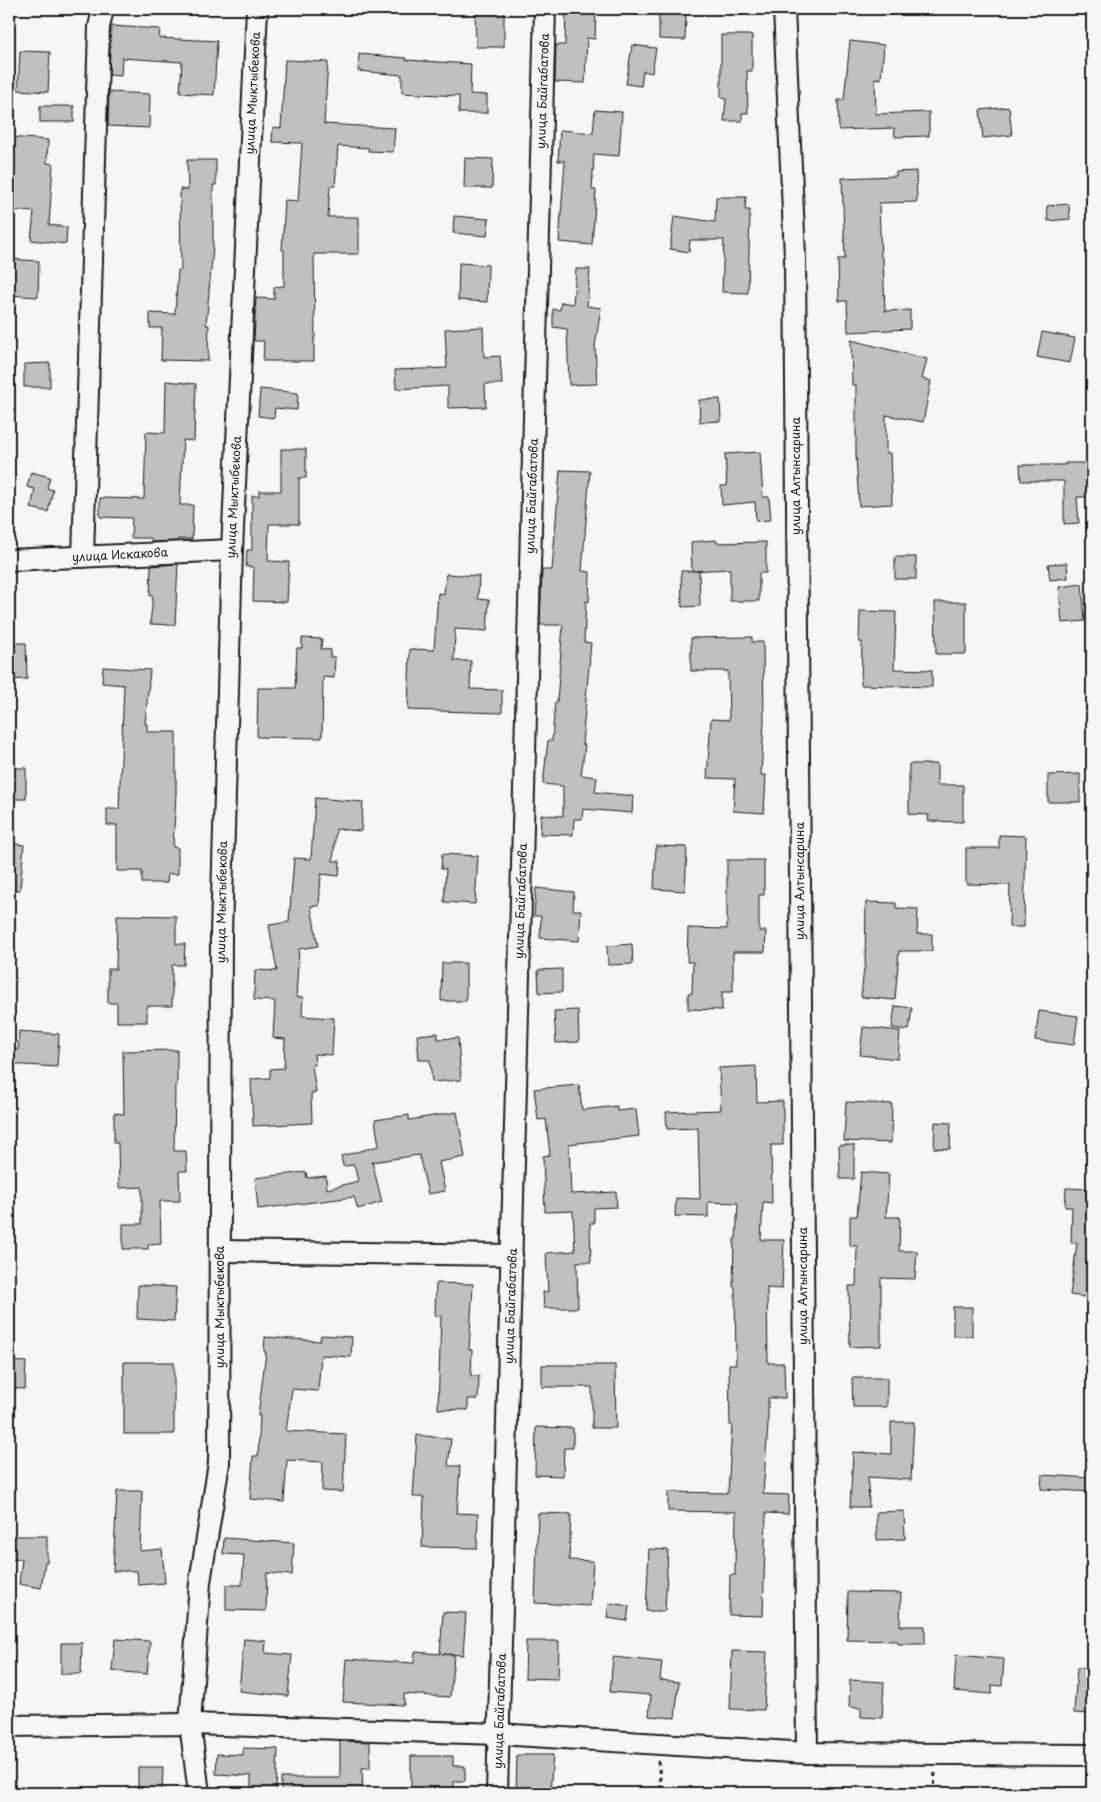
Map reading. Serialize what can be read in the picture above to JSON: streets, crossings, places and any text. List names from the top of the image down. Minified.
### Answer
{"streets":{"street":["улица Байгабатова","улица Мыктыбекова","улица Алтынсарина","улица Искакова"]},"crossings":[["улица Мыктыбекова","улица Искакова"]]}
